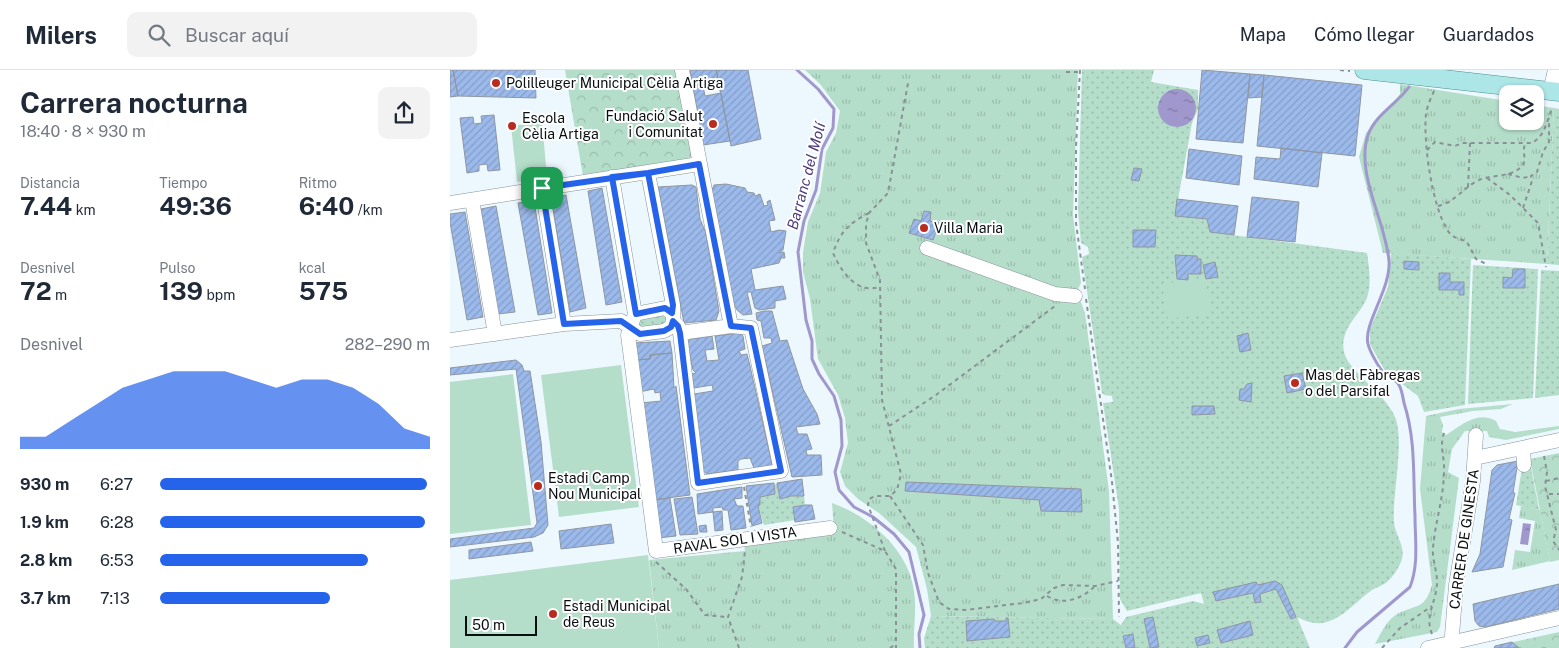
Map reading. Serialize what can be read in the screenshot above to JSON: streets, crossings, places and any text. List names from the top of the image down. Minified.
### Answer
{"streets":{"street":["CARRER DE GINESTA","RAVAL SOL I VISTA"]},"water":["Barranc del Molí"],"places":["Polilleuger Municipal Cèlia Artiga","Fundació Salut i Comunitat","Escola Cèlia Artiga","Villa Maria","Mas del Fàbregas o del Parsifal","Estadi Camp Nou Municipal","Estadi Municipal de Reus"],"scale_bar":"50 m","page":{"header":"Milers","search":"Buscar aquí","nav":["Mapa","Cómo llegar","Guardados"],"heading":["Carrera nocturna","18:40 · 8 × 930 m"],"stats":[["Distancia","7.44 km"],["Tiempo","49:36"],["Ritmo","6:40 /km"],["Desnivel","72 m"],["Pulso","139 bpm"],["kcal","575"]],"chart":["Desnivel","282–290 m"],"list":[{"name":"930 m","note":"6:27"},{"name":"1.9 km","note":"6:28"},{"name":"2.8 km","note":"6:53"},{"name":"3.7 km","note":"7:13"}],"scale":"50 m"}}
